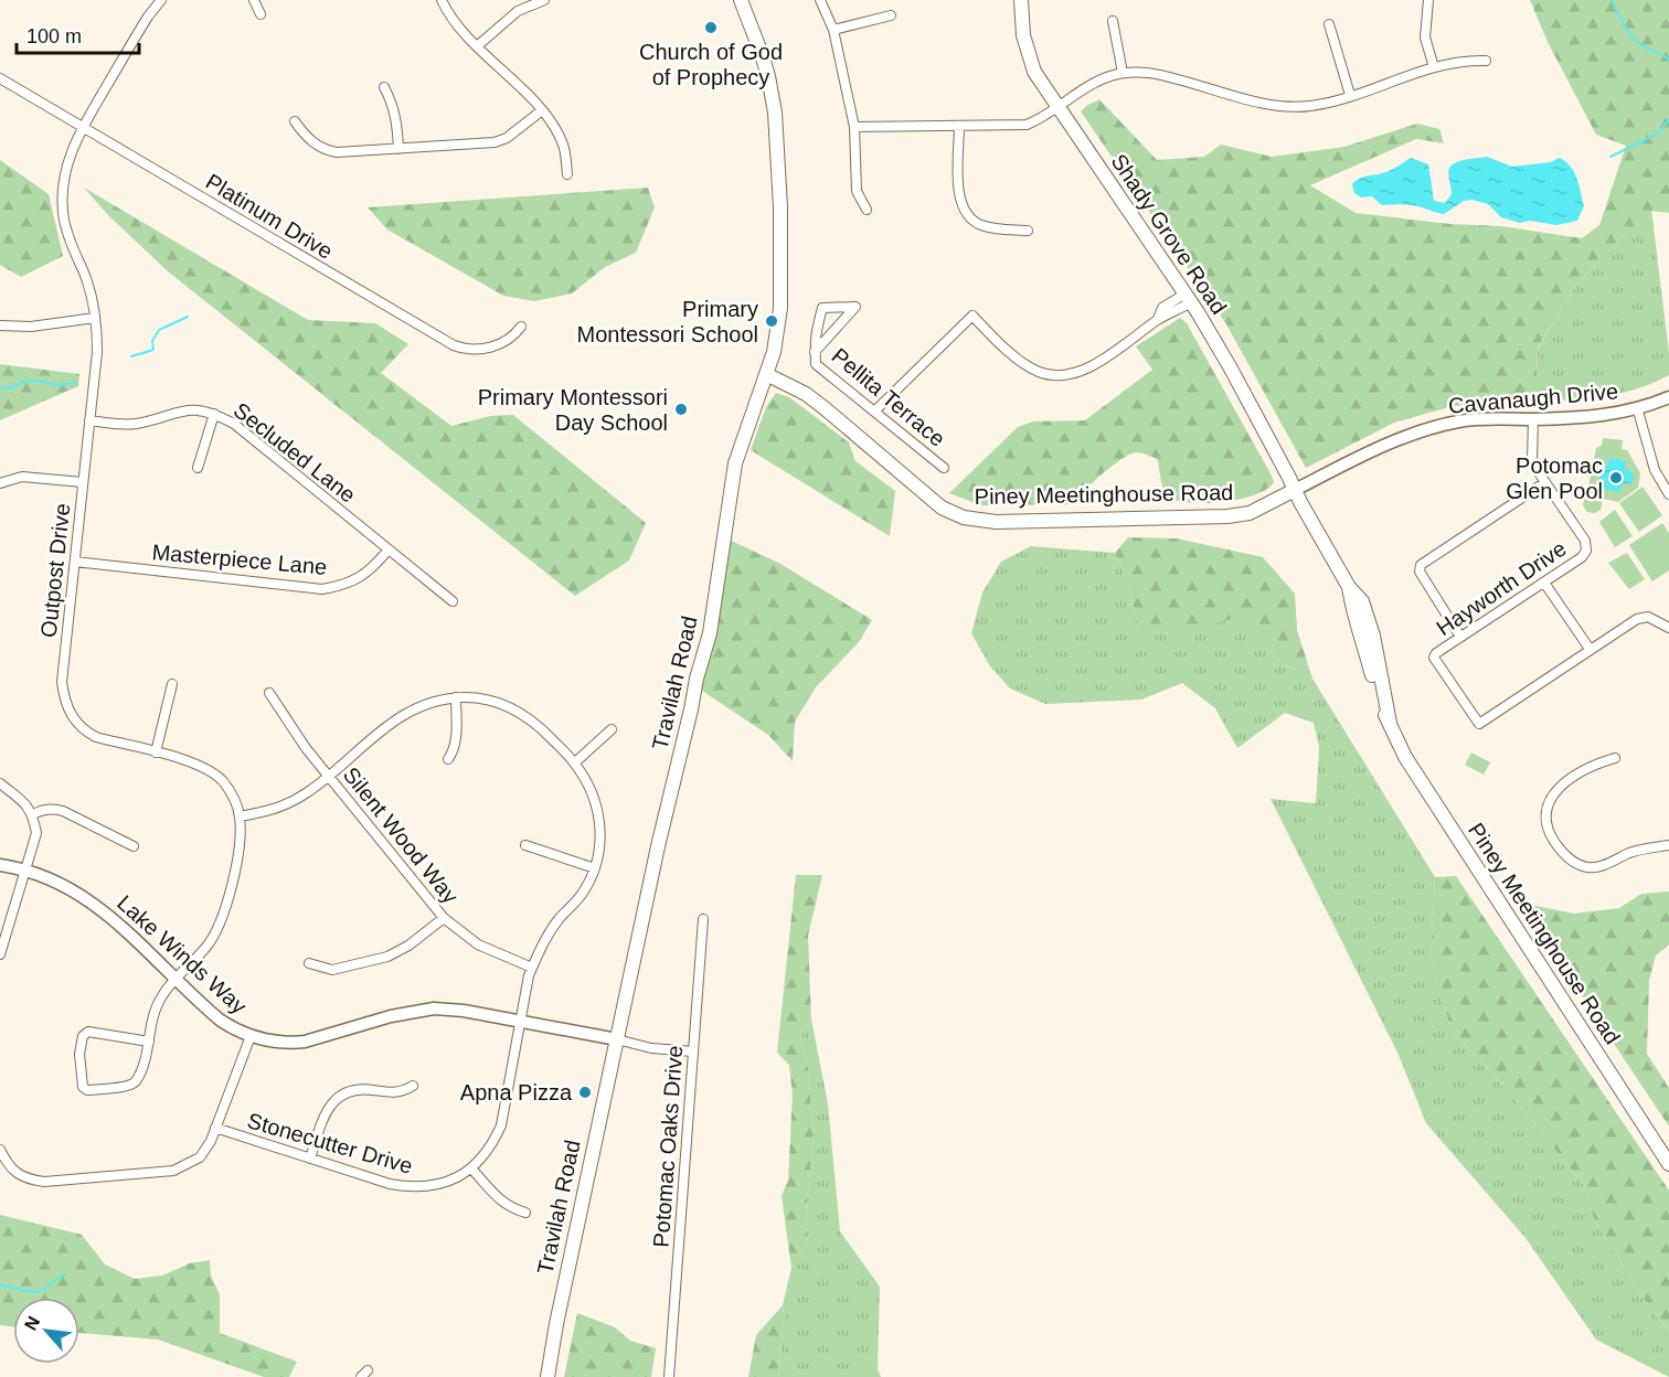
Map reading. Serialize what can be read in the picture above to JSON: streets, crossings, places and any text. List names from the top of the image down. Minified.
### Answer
{"streets":{"main road":["Shady Grove Road","Piney Meetinghouse Road","Travilah Road"],"street":["Platinum Drive","Pellita Terrace","Cavanaugh Drive","Secluded Lane","Masterpiece Lane","Outpost Drive","Hayworth Drive","Silent Wood Way","Lake Winds Way","Stonecutter Drive","Potomac Oaks Drive"]},"crossings":[["Platinum Drive","Outpost Drive"],["Shady Grove Road","Cavanaugh Drive"],["Shady Grove Road","Piney Meetinghouse Road"],["Cavanaugh Drive","Piney Meetinghouse Road"],["Cavanaugh Drive","Hayworth Drive"],["Secluded Lane","Masterpiece Lane"],["Secluded Lane","Outpost Drive"],["Piney Meetinghouse Road","Travilah Road"],["Masterpiece Lane","Outpost Drive"],["Outpost Drive","Lake Winds Way"],["Outpost Drive","Stonecutter Drive"],["Travilah Road","Lake Winds Way"],["Silent Wood Way","Stonecutter Drive"],["Lake Winds Way","Stonecutter Drive"]],"places":["Church of God of Prophecy","Primary Montessori School","Primary Montessori Day School","Potomac Glen Pool","Apna Pizza"],"scale_bar":"100 m","north":"top left"}
